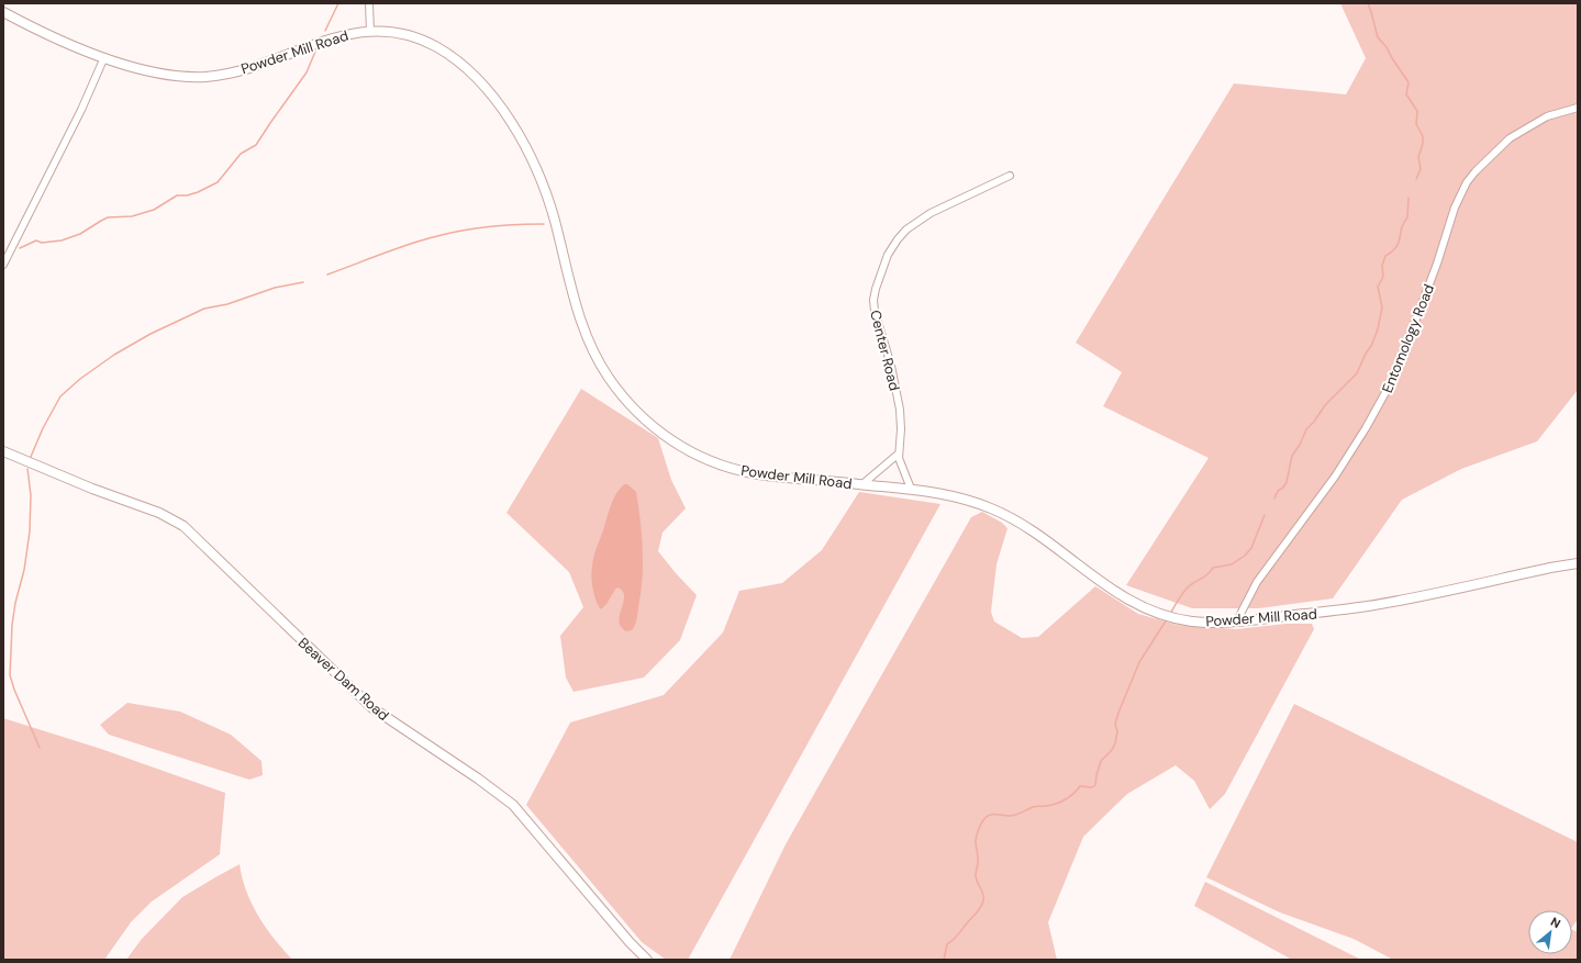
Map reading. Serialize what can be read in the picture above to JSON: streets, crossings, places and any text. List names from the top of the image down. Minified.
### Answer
{"streets":{"main road":["Powder Mill Road","Beaver Dam Road"],"street":["Entomology Road","Center Road"]},"crossings":[["Powder Mill Road","Entomology Road"],["Powder Mill Road","Center Road"]],"north":"top right"}
